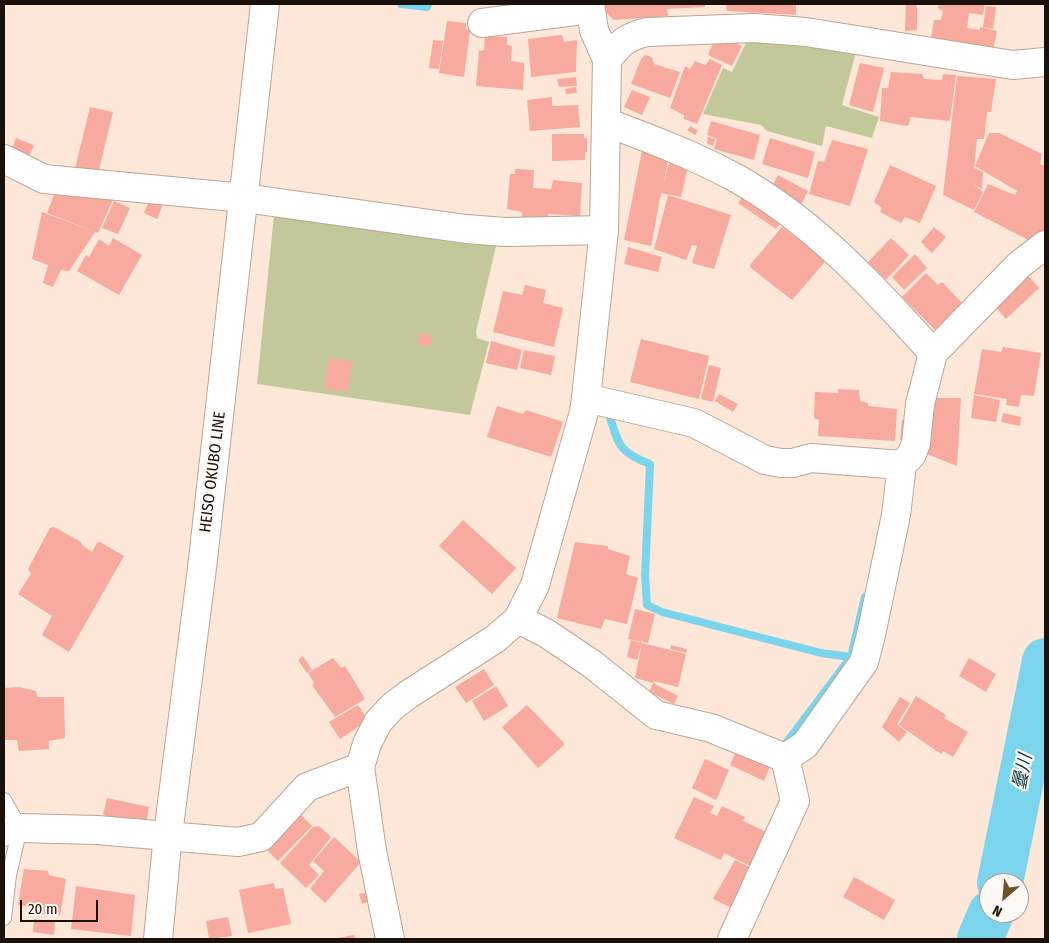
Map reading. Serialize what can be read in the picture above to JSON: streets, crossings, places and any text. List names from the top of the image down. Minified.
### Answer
{"streets":{"street":["HEISO OKUBO LINE"]},"water":["曇川"],"scale_bar":"20 m","north":"bottom left"}
